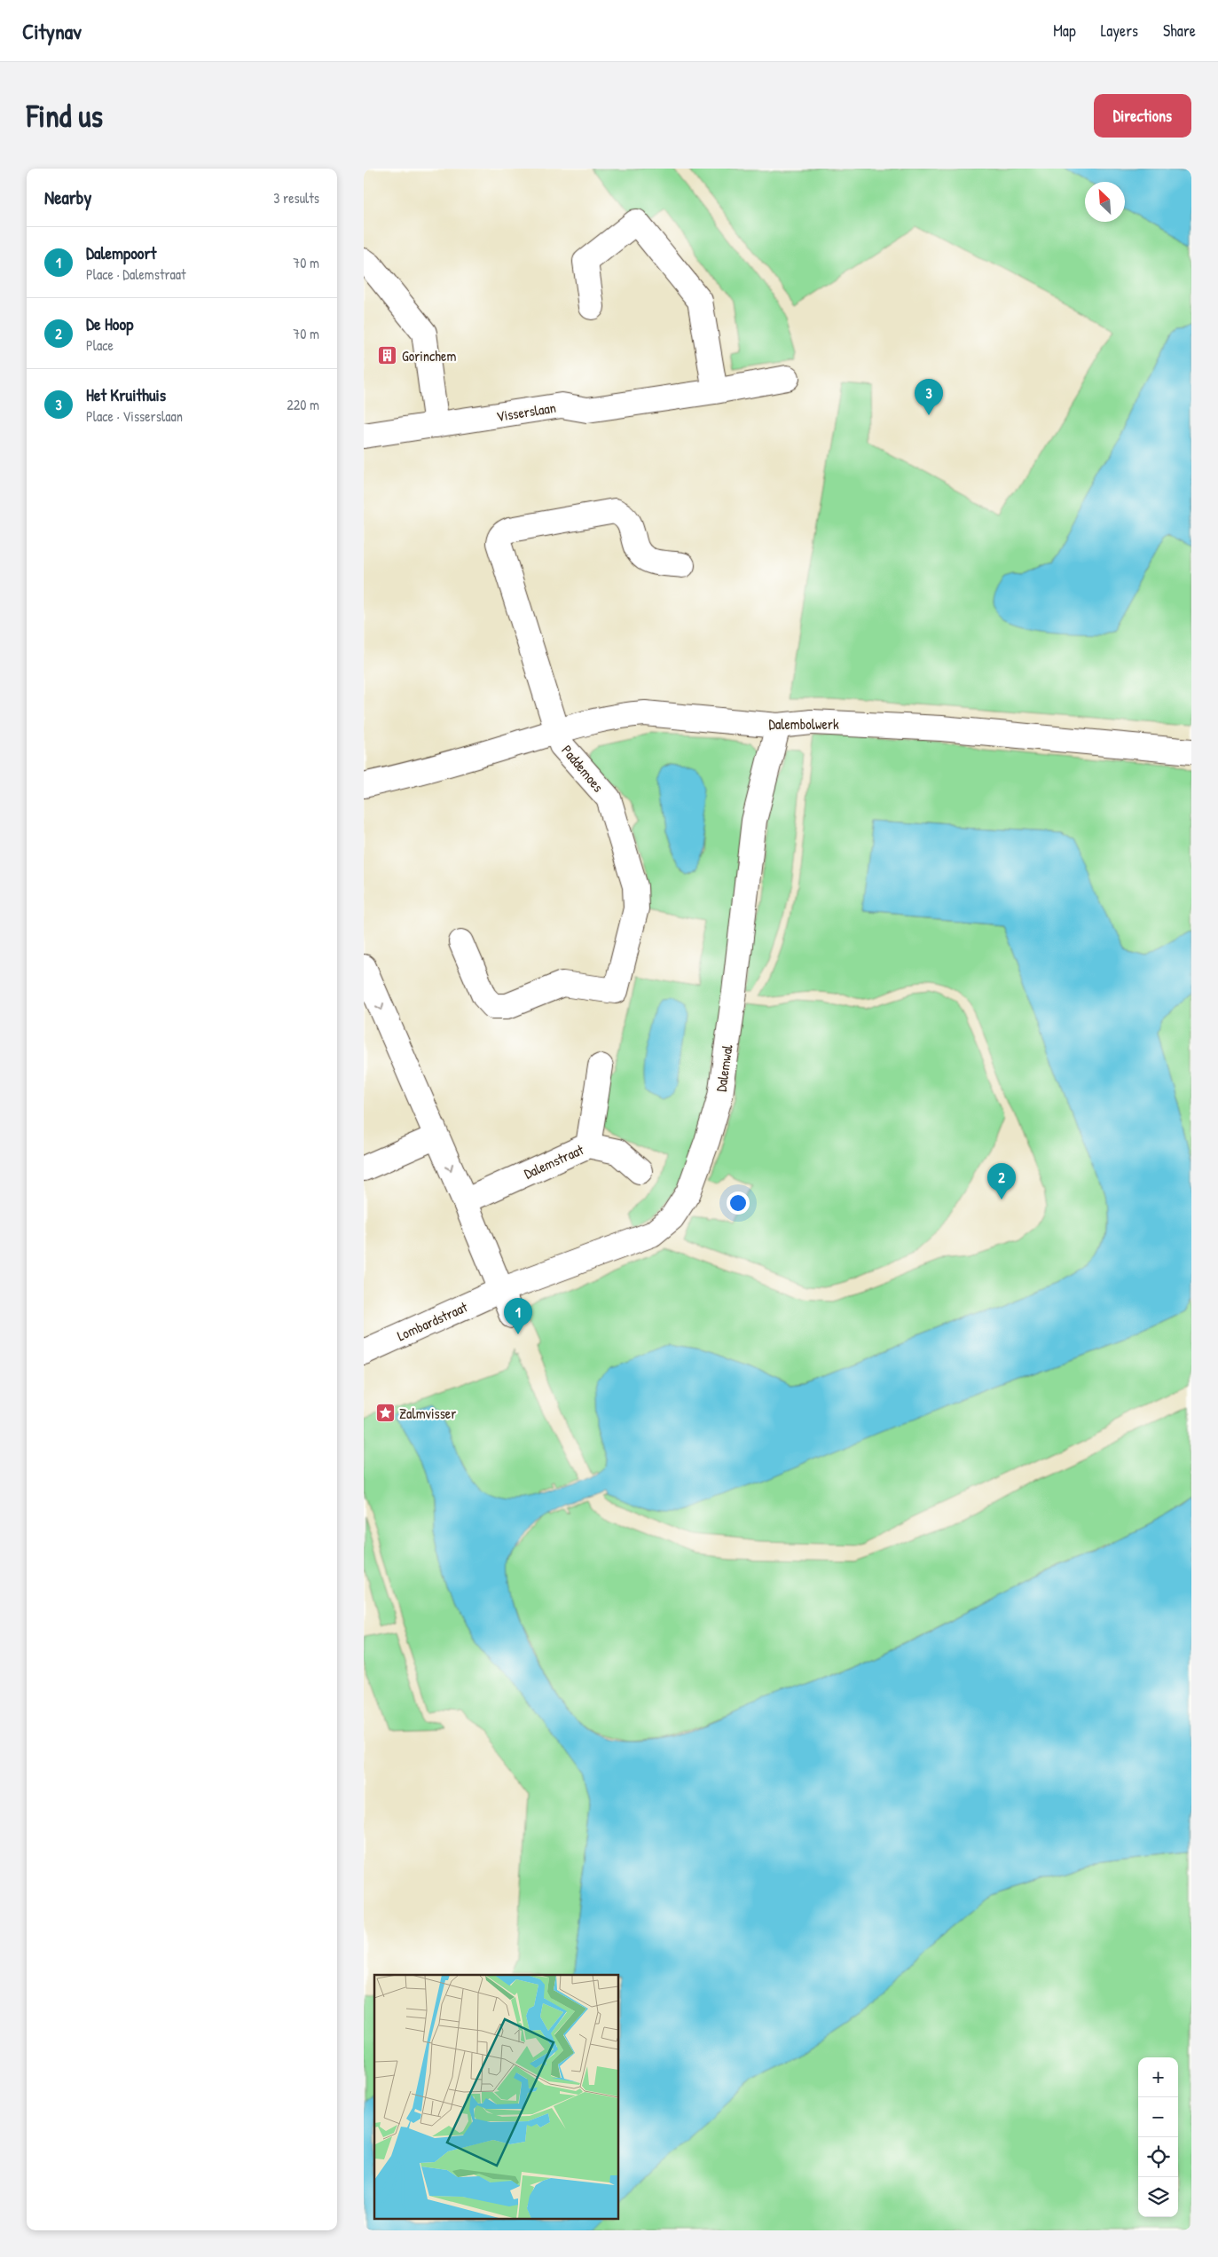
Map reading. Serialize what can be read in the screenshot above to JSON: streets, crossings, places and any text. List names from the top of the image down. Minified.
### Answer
{"streets":{"street":["Visserslaan","Dalembolwerk","Paddemoes","Dalemwal","Dalemstraat","Lombardstraat"]},"crossings":[["Dalembolwerk","Paddemoes"],["Dalembolwerk","Dalemwal"],["Dalemwal","Lombardstraat"]],"places":{"building":["Gorinchem"],"place":["Zalmvisser"]},"north":"top left","page":{"header":"Citynav","nav":["Map","Layers","Share"],"buttons":"Directions","title":"Find us","heading":["Nearby","3 results"],"list":[{"mark":"1","name":"Dalempoort","note":"Place · Dalemstraat","value":"70 m"},{"mark":"2","name":"De Hoop","note":"Place","value":"70 m"},{"mark":"3","name":"Het Kruithuis","note":"Place · Visserslaan","value":"220 m"}],"pins":["3","2","1"],"map_buttons":["+","−"]}}
